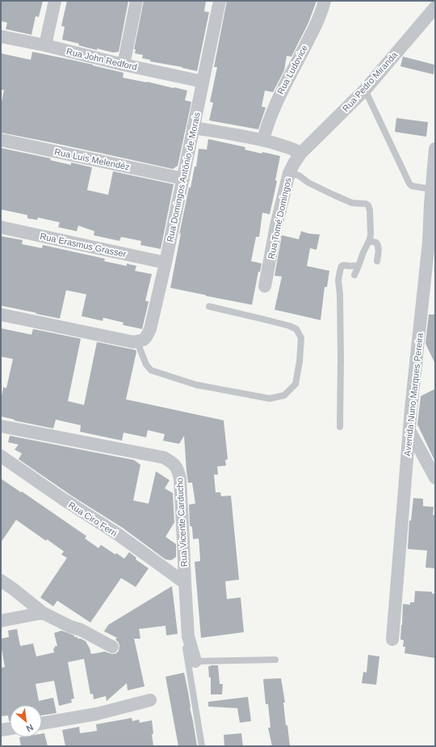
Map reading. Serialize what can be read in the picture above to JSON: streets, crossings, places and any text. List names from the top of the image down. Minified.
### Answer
{"streets":{"street":["Rua John Redford","Rua Ludovice","Rua Pedro Miranda","Rua Luís Melendéz","Rua Domingos Antônio de Morais","Rua Tomé Domingos","Rua Erasmus Grasser","Avenida Nuno Marques Pereira","Rua Ciro Ferri","Rua Vicente Carducho"]},"crossings":[["Rua John Redford","Rua Domingos Antônio de Morais"],["Rua Pedro Miranda","Rua Tomé Domingos"],["Rua Luís Melendéz","Rua Domingos Antônio de Morais"],["Rua Domingos Antônio de Morais","Rua Erasmus Grasser"],["Rua Ciro Ferri","Rua Vicente Carducho"]],"north":"bottom right"}
